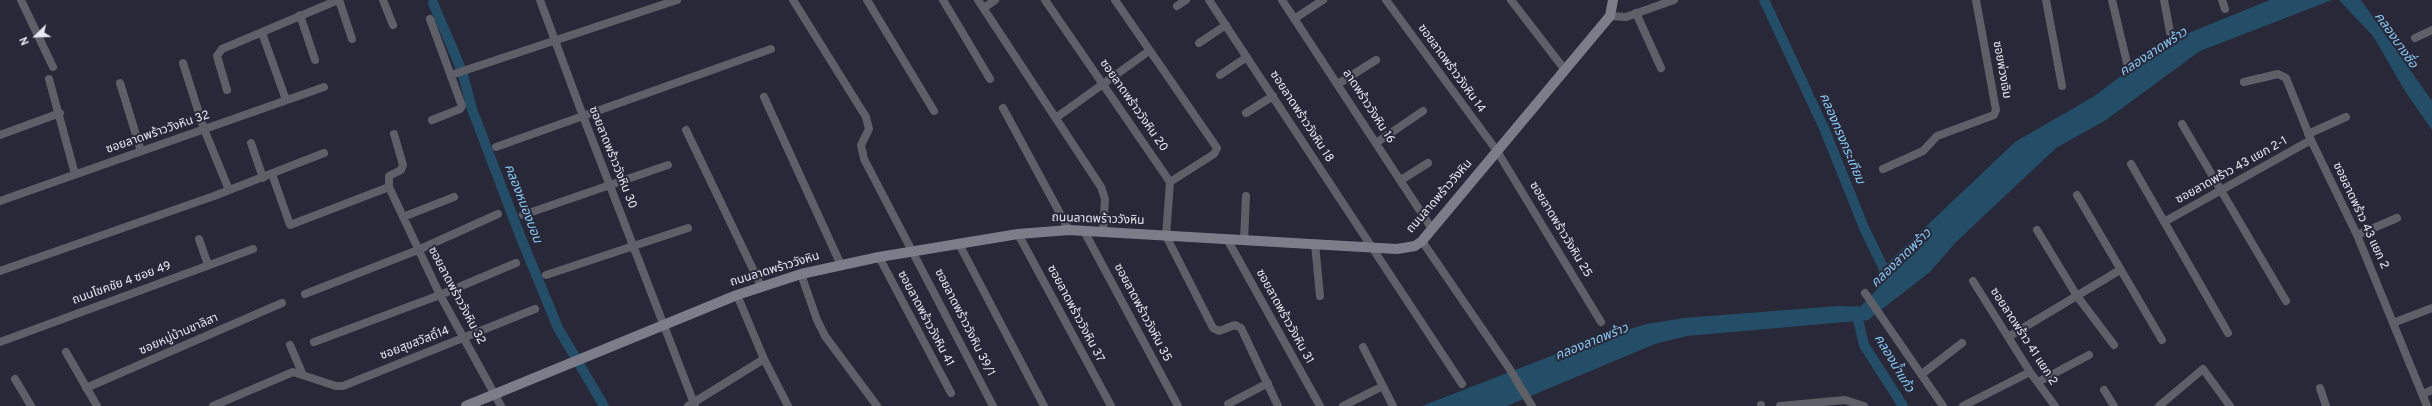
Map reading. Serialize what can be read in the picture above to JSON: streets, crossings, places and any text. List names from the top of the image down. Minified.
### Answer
{"streets":{"main road":["ถนนลาดพร้าววังหิน"],"street":["ซอยลาดพร้าววังหิน 14","ซอยพ่วงเจิม","ซอยลาดพร้าววังหิน 20","ลาดพร้าววังหิน 16","ซอยลาดพร้าววังหิน 18","ซอยลาดพร้าววังหิน 32","ซอยลาดพร้าววังหิน 30","ซอยลาดพร้าว 43 แยก 2-1","ซอยลาดพร้าว 43 แยก 2","ซอยลาดพร้าววังหิน 25","ถนนโชคชัย 4 ซอย 49","ซอยลาดพร้าววังหิน 35","ซอยลาดพร้าววังหิน 37","ซอยลาดพร้าววังหิน 31","ซอยลาดพร้าววังหิน 41","ซอยลาดพร้าววังหิน 39/1","ซอยหมู่บ้านชาลิสา","ซอยลาดพร้าว 41 แยก 2","ซอยสุขสวัสดิ์14"]},"crossings":[["ซอยลาดพร้าววังหิน 14","ถนนลาดพร้าววังหิน"],["ซอยลาดพร้าววังหิน 14","ซอยลาดพร้าววังหิน 25"],["ลาดพร้าววังหิน 16","ถนนลาดพร้าววังหิน"],["ซอยลาดพร้าววังหิน 18","ถนนลาดพร้าววังหิน"],["ซอยลาดพร้าววังหิน 32","ถนนลาดพร้าววังหิน"],["ซอยลาดพร้าววังหิน 32","ซอยสุขสวัสดิ์14"],["ซอยลาดพร้าววังหิน 30","ถนนลาดพร้าววังหิน"],["ซอยลาดพร้าว 43 แยก 2-1","ซอยลาดพร้าว 43 แยก 2"],["ถนนลาดพร้าววังหิน","ซอยลาดพร้าววังหิน 25"],["ถนนลาดพร้าววังหิน","ซอยลาดพร้าววังหิน 35"],["ถนนลาดพร้าววังหิน","ซอยลาดพร้าววังหิน 37"],["ถนนลาดพร้าววังหิน","ซอยลาดพร้าววังหิน 31"],["ถนนลาดพร้าววังหิน","ซอยลาดพร้าววังหิน 41"],["ถนนลาดพร้าววังหิน","ซอยลาดพร้าววังหิน 39/1"]],"water":["คลองบางซื่อ","คลองลาดพร้าว","คลองทรงกระเทียม","คลองหนองบอน","คลองน้ำแก้ว"],"north":"bottom left"}
